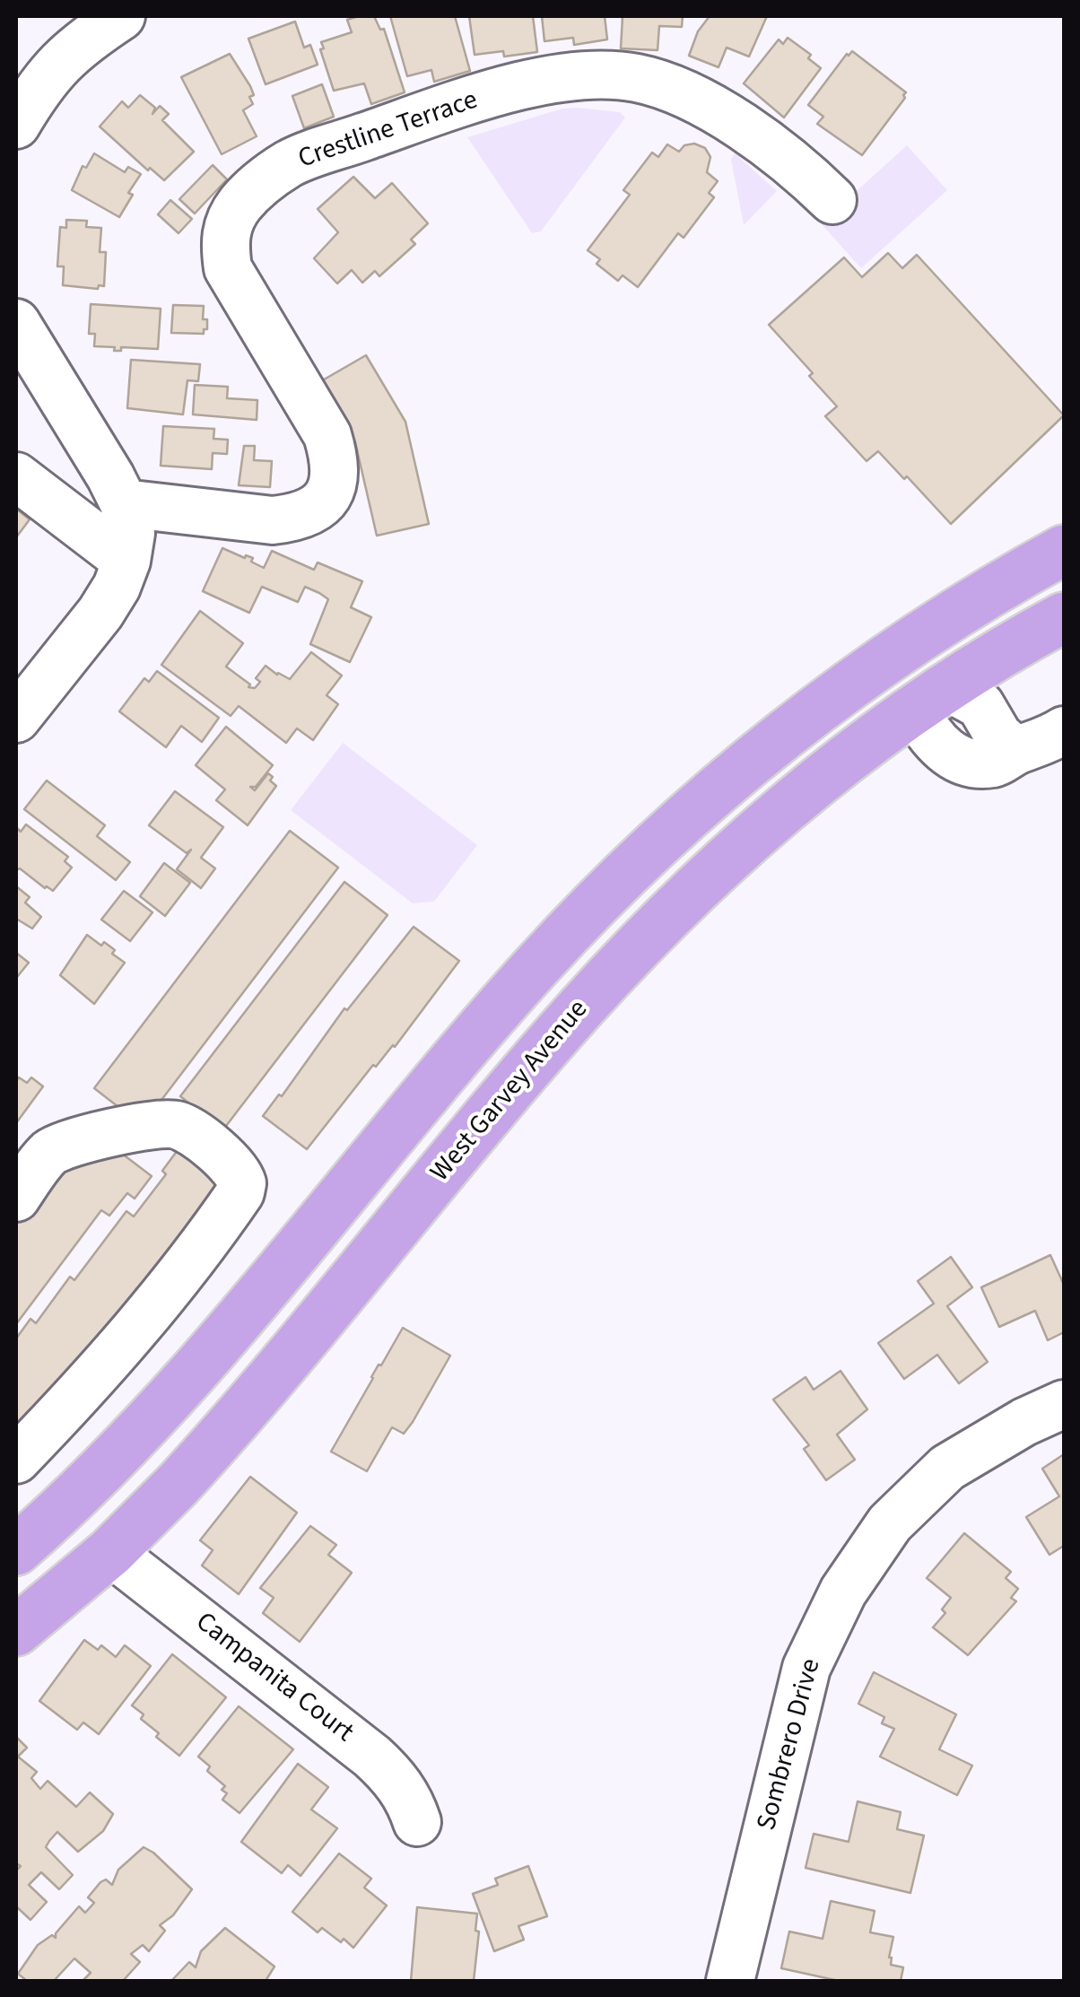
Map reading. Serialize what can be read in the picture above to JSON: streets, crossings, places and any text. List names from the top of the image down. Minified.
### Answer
{"streets":{"main road":["West Garvey Avenue"],"street":["Crestline Terrace","Campanita Court","Sombrero Drive"]},"crossings":[["West Garvey Avenue","Campanita Court"]]}
